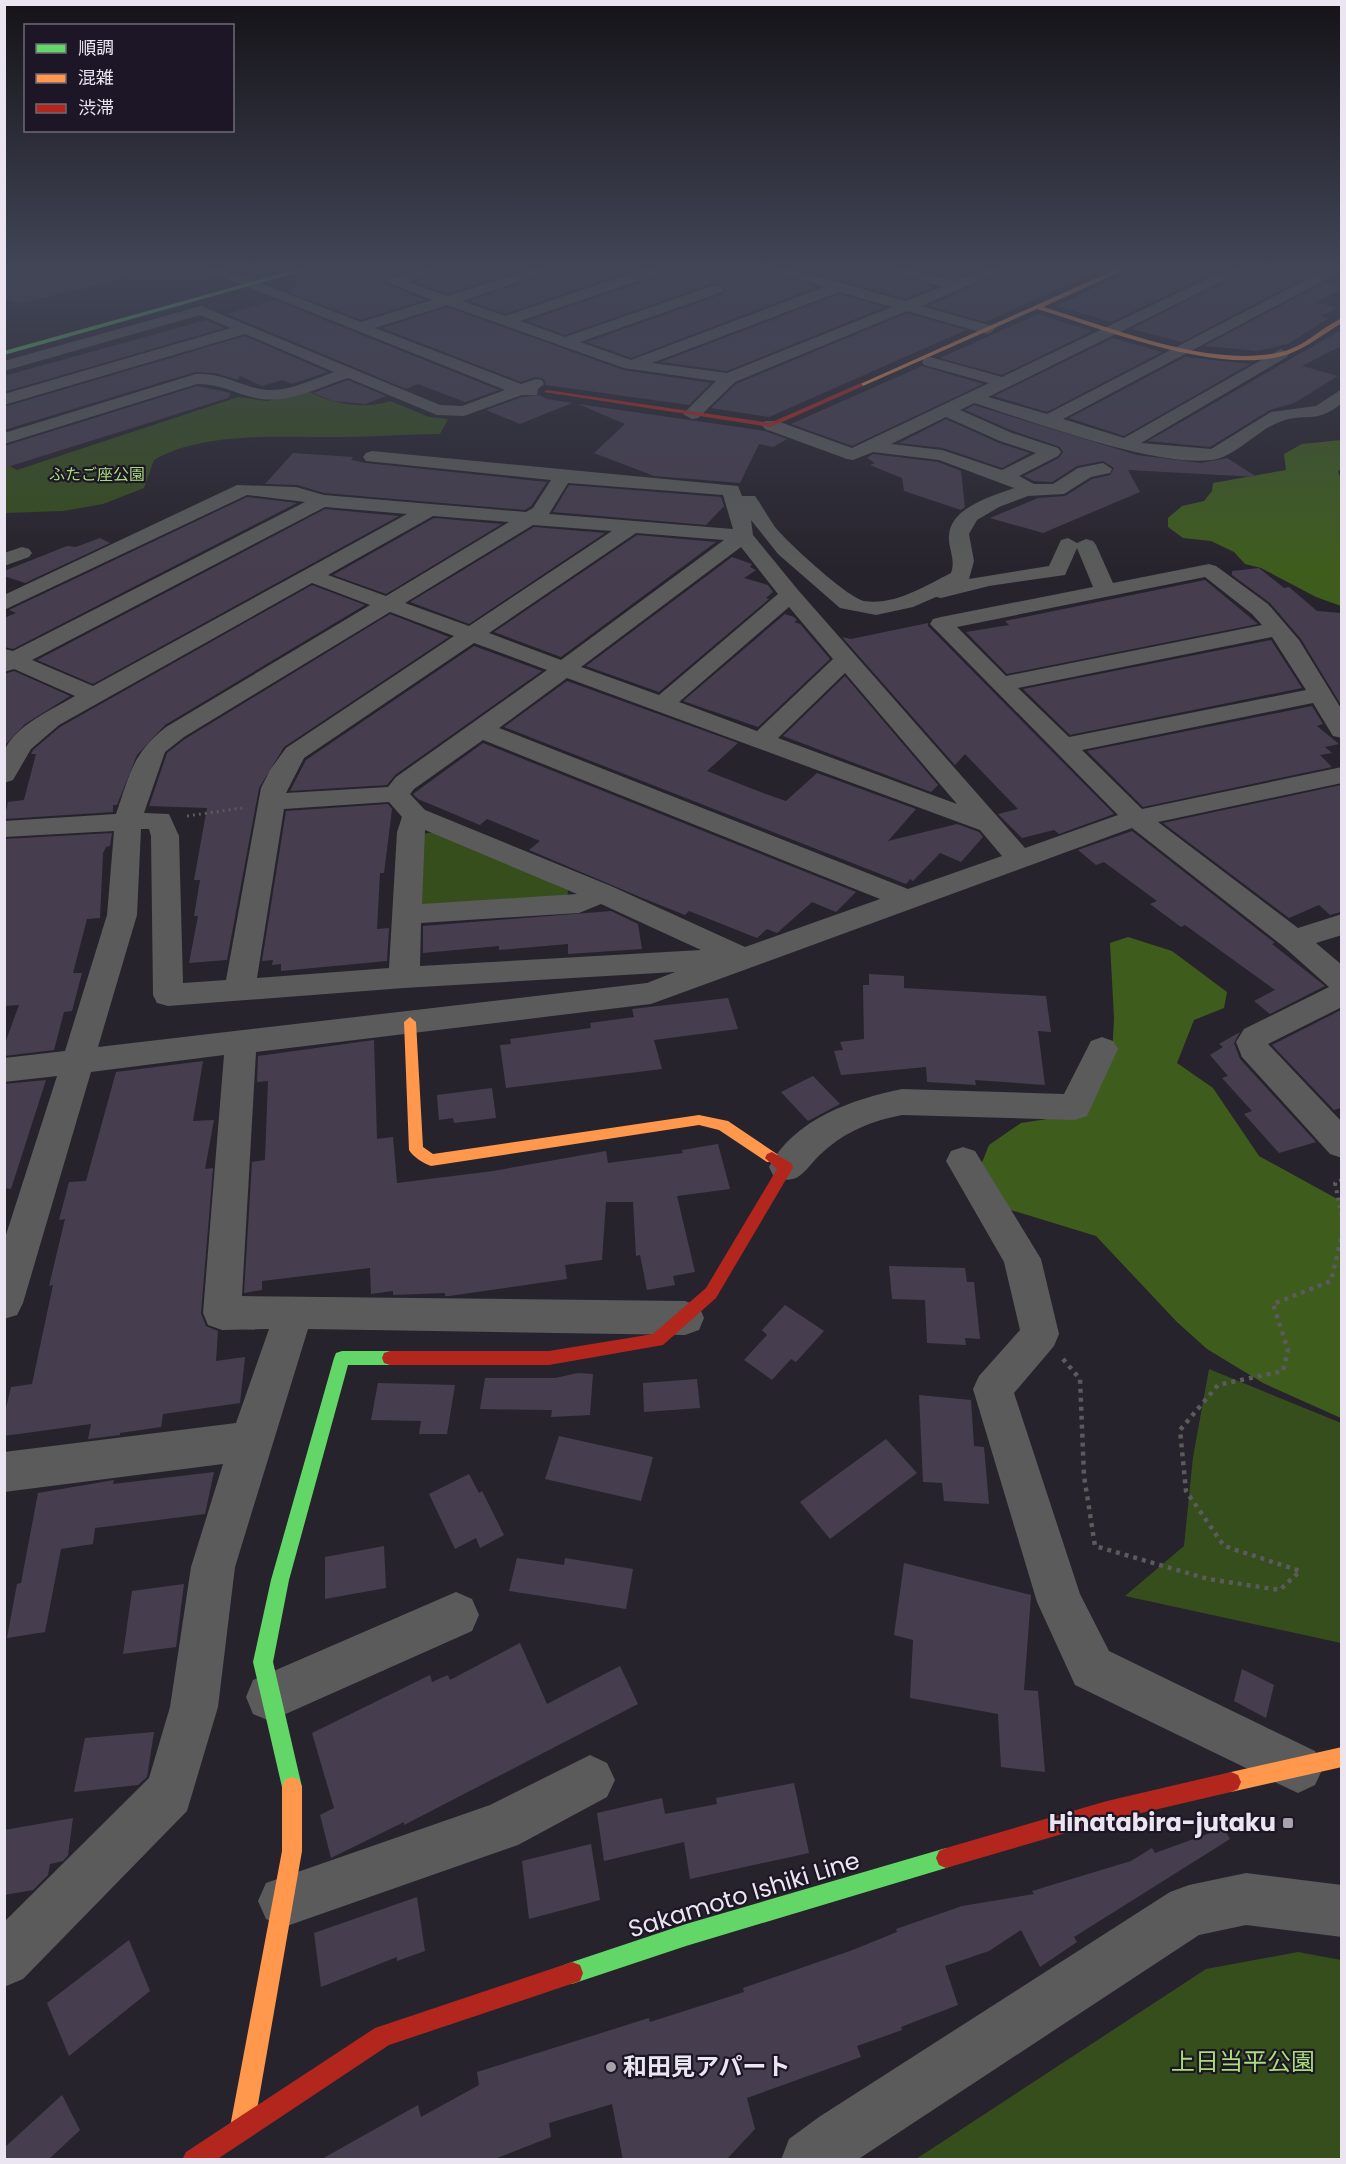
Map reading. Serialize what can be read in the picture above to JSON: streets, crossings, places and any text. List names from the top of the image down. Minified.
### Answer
{"streets":{"street":["Sakamoto Ishiki Line"]},"parks":["ふたご座公園","上日当平公園"],"places":{"transit":["Hinatabira-jutaku"],"other":["和田見アパート"]},"legend":["順調","混雑","渋滞"]}
